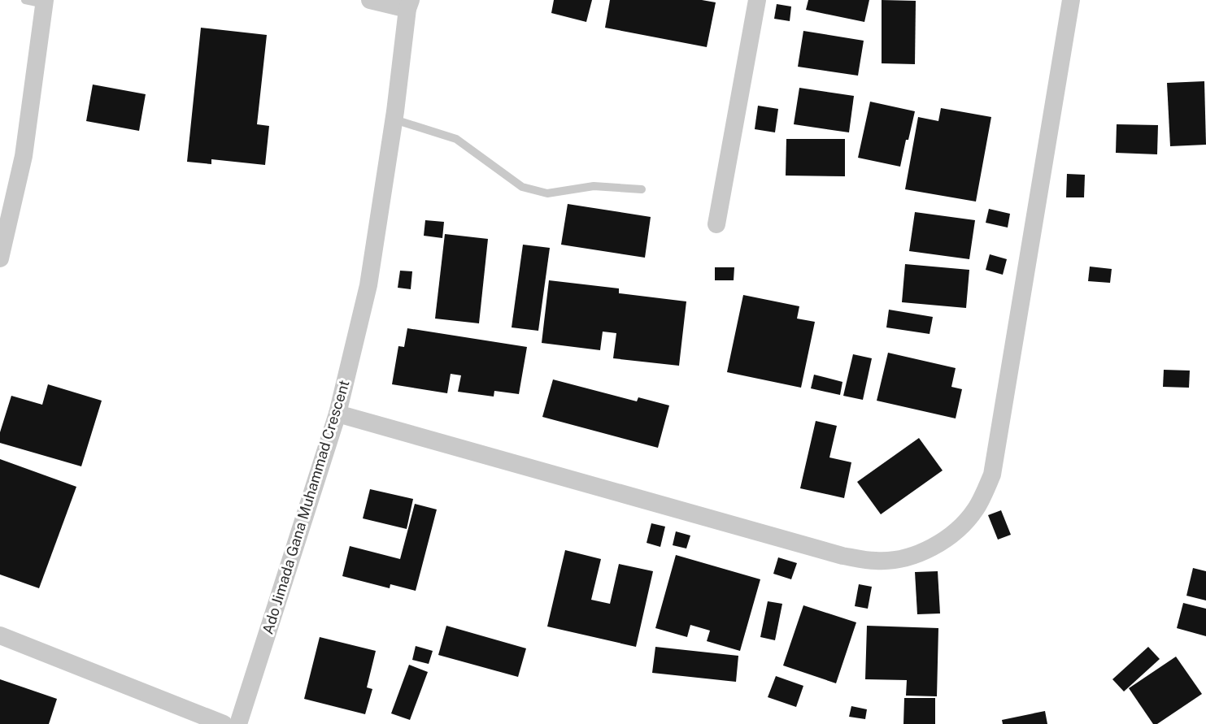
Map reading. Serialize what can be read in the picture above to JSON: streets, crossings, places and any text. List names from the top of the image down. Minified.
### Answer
{"streets":{"street":["Ado Jimada Gana Muhammad Crescent"]}}
